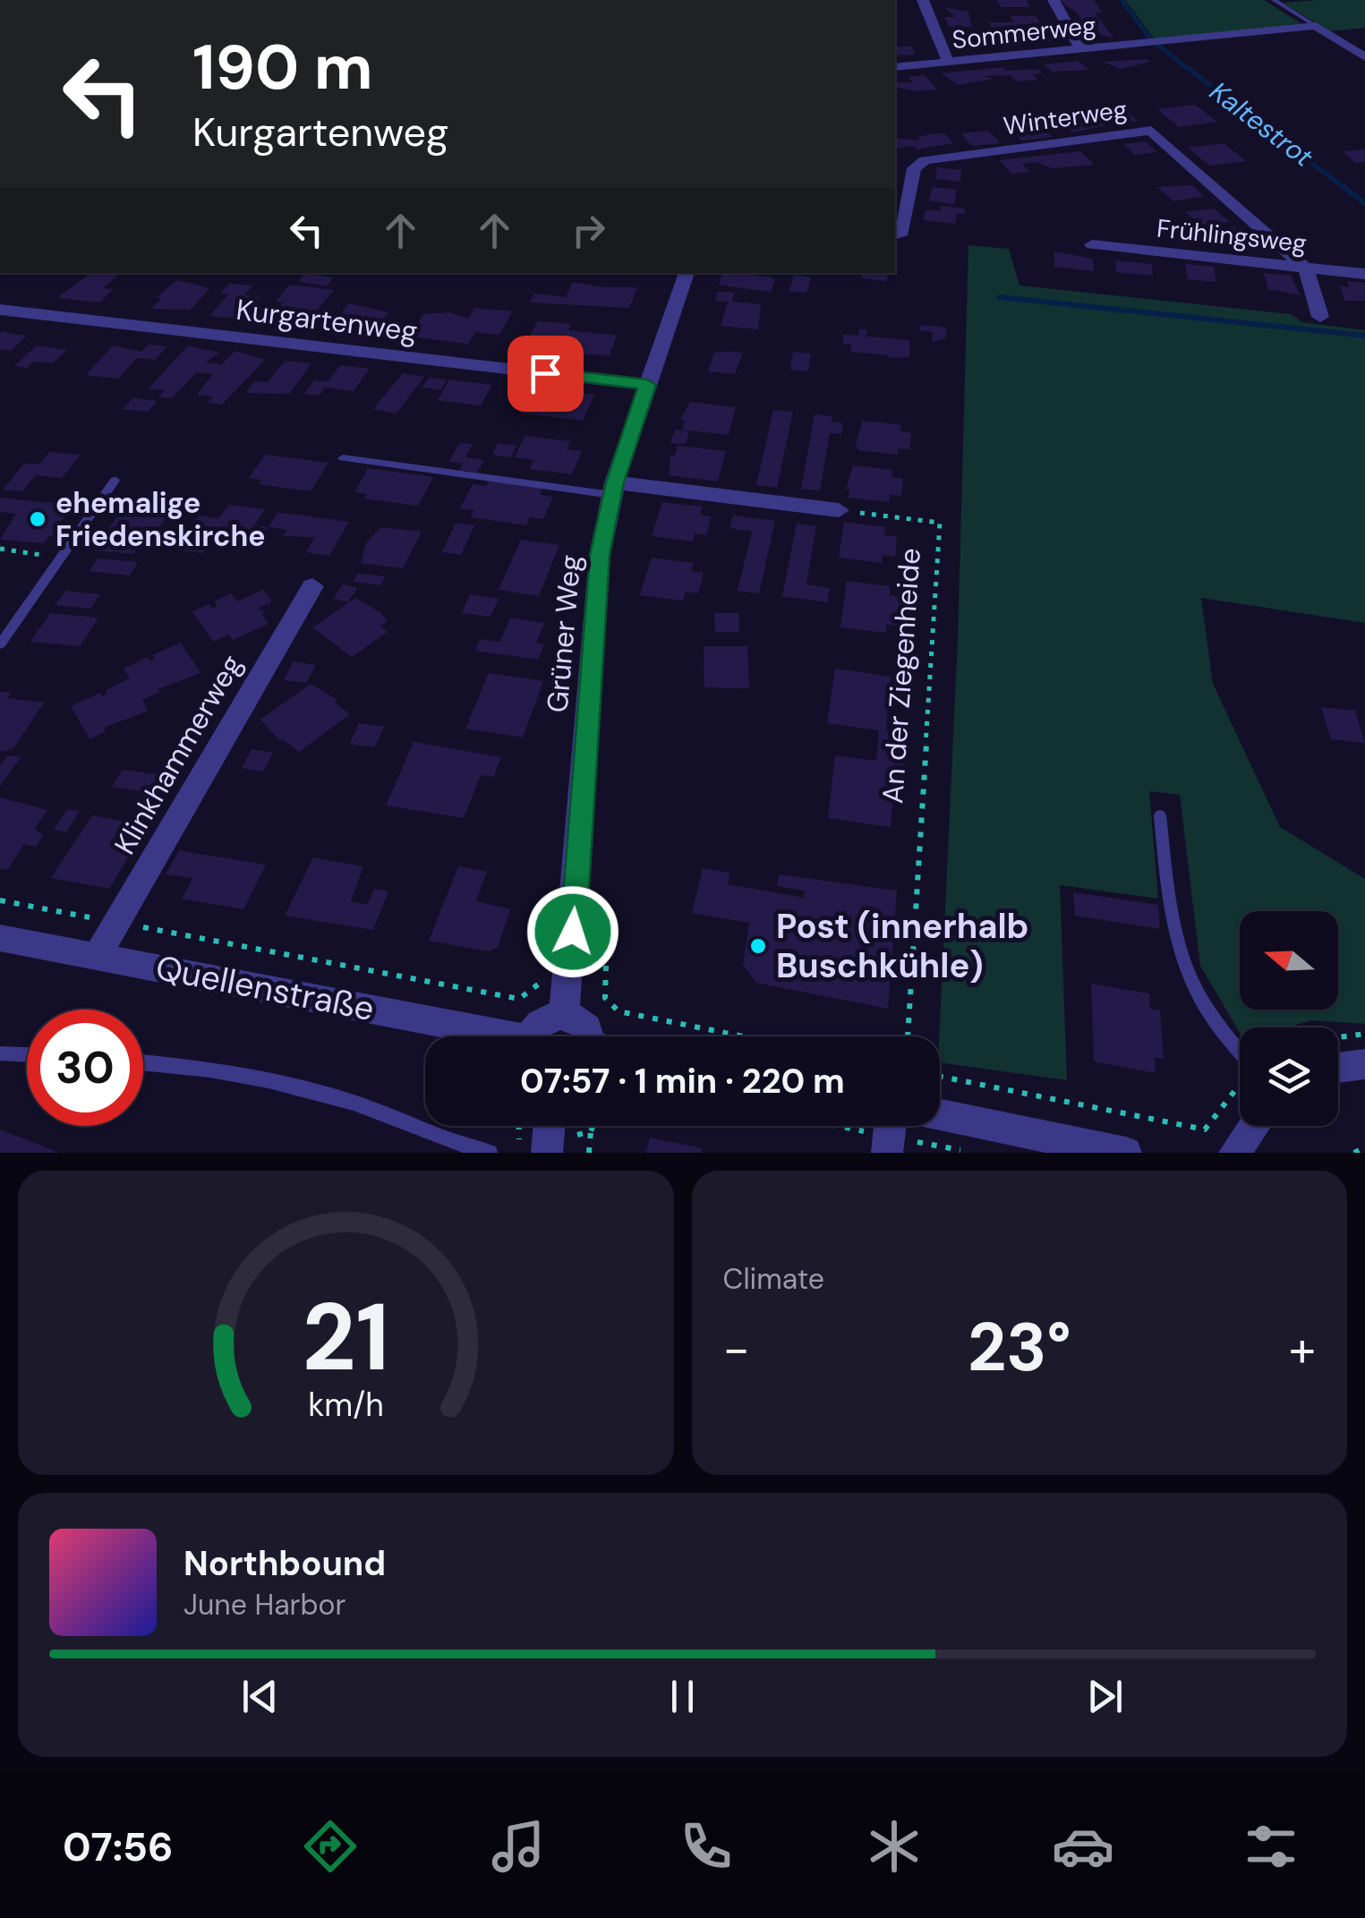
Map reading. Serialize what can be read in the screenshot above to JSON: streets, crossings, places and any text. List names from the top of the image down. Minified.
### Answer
{"streets":{"street":["Sommerweg","Winterweg","Frühlingsweg","Kurgartenweg","Grüner Weg","Klinkhammerweg","Quellenstraße"],"path":["An der Ziegenheide"]},"crossings":[["Winterweg","Frühlingsweg"],["Kurgartenweg","Grüner Weg"],["Grüner Weg","Quellenstraße"],["Klinkhammerweg","Quellenstraße"]],"water":["Kaltestrot"],"places":["ehemalige Friedenskirche","Post (innerhalb Buschkühle)"],"north":"left","page":{"turn":["190 m","Kurgartenweg"],"limit":"30","trip":"07:57 · 1 min · 220 m","tile":"Climate","heat":["−","23°","+"],"song":["Northbound","June Harbor"],"tabs":"07:56","gauge":["21","km/h"]}}
